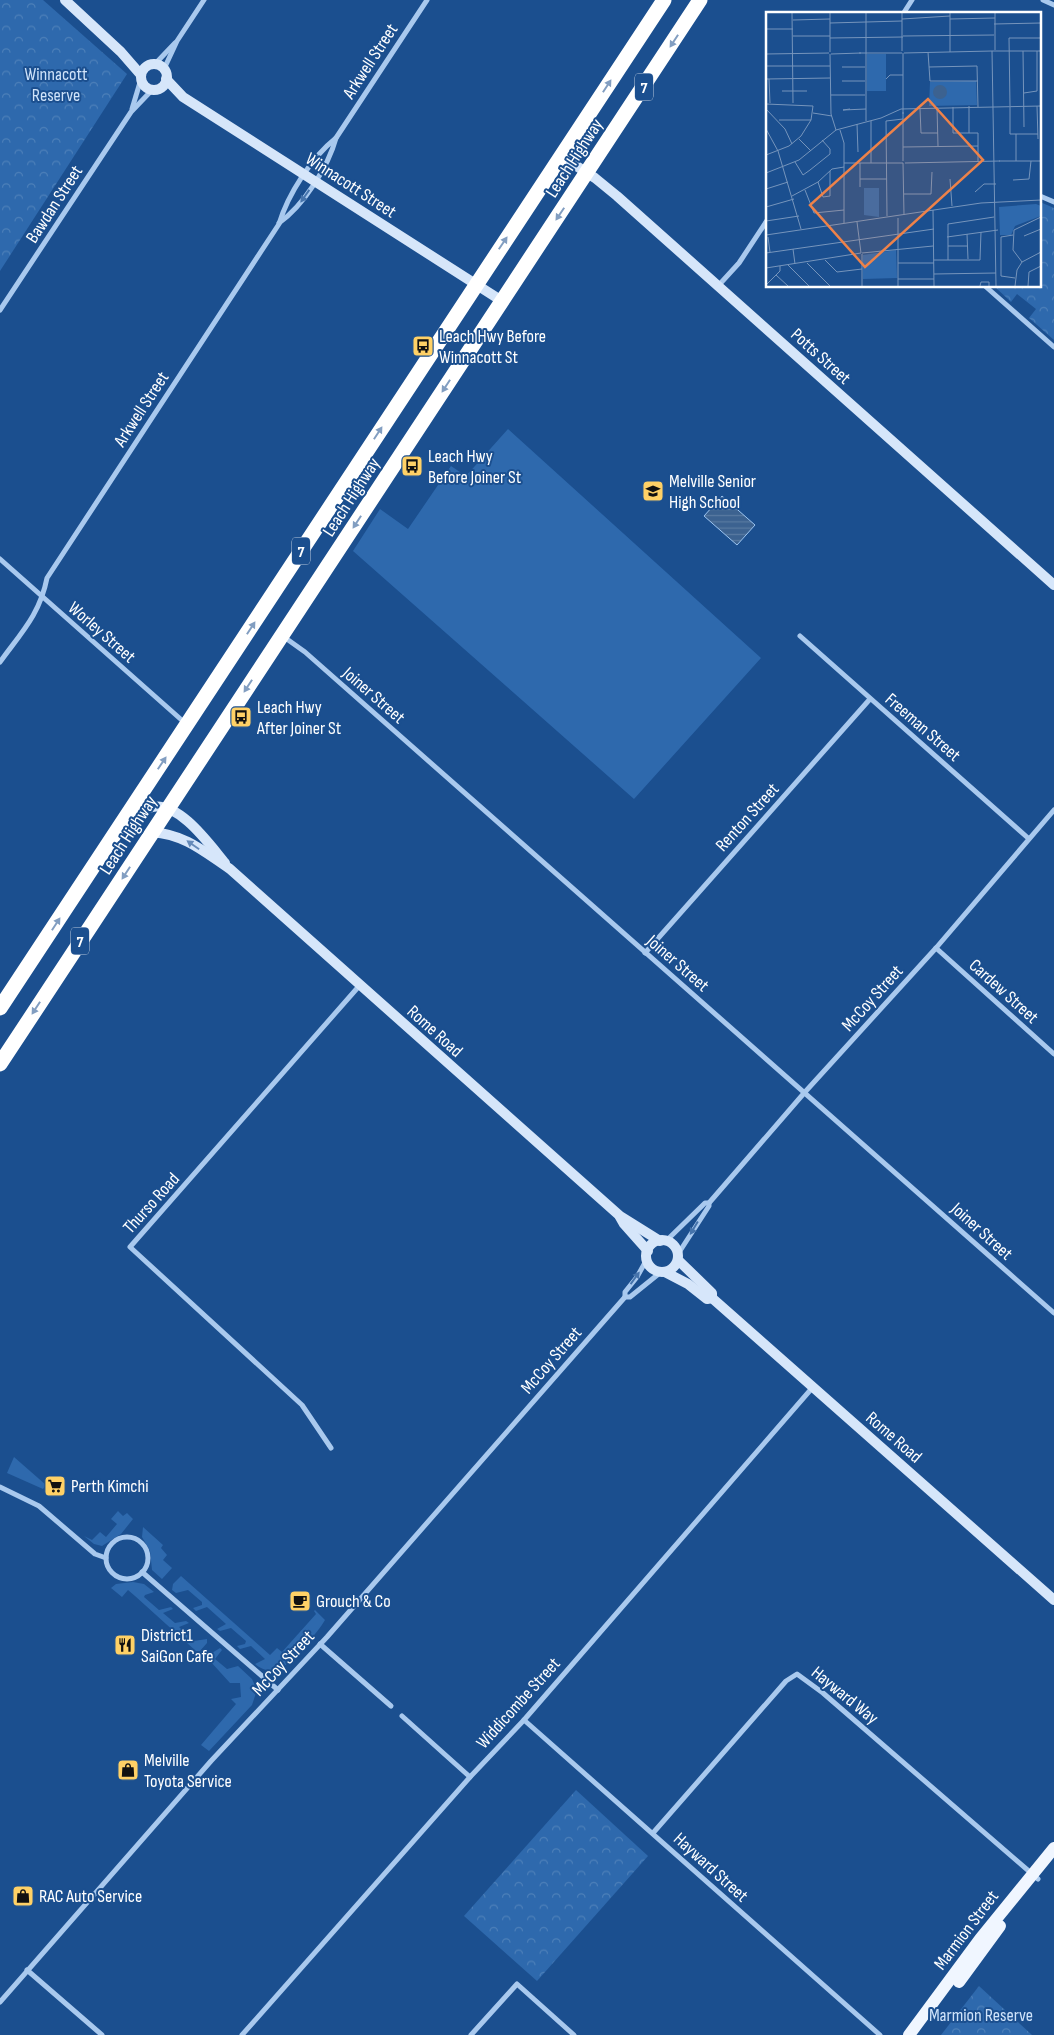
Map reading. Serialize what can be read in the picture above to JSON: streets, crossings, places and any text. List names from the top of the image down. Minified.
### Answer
{"streets":{"highway":["7","Leach Highway"],"main road":["Marmion Street"],"street":["Arkwell Street","Winnacott Street","Bawdan Street","Potts Street","Worley Street","Joiner Street","Freeman Street","Renton Street","Cardew Street","McCoy Street","Rome Road","Thurso Road","Hayward Way","Widdicombe Street","Hayward Street"]},"crossings":[["Arkwell Street","Winnacott Street"],["Arkwell Street","Worley Street"],["Leach Highway","Winnacott Street"],["Leach Highway","Potts Street"],["Leach Highway","Worley Street"],["Leach Highway","Joiner Street"],["Leach Highway","Rome Road"],["Winnacott Street","Bawdan Street"],["Joiner Street","Renton Street"],["Joiner Street","McCoy Street"],["Freeman Street","Renton Street"],["Freeman Street","McCoy Street"],["Cardew Street","McCoy Street"],["McCoy Street","Rome Road"],["Rome Road","Thurso Road"],["Rome Road","Widdicombe Street"],["Hayward Way","Hayward Street"],["Hayward Way","Marmion Street"],["Widdicombe Street","Hayward Street"]],"parks":["Winnacott Reserve","Marmion Reserve"],"places":{"bus stop":["Leach Hwy Before Winnacott St","Leach Hwy Before Joiner St","Leach Hwy After Joiner St"],"school or university":["Melville Senior High School"],"supermarket":["Perth Kimchi"],"cafe":["Grouch & Co"],"restaurant":["District1 SaiGon Cafe"],"shop":["Melville Toyota Service","RAC Auto Service"]}}
